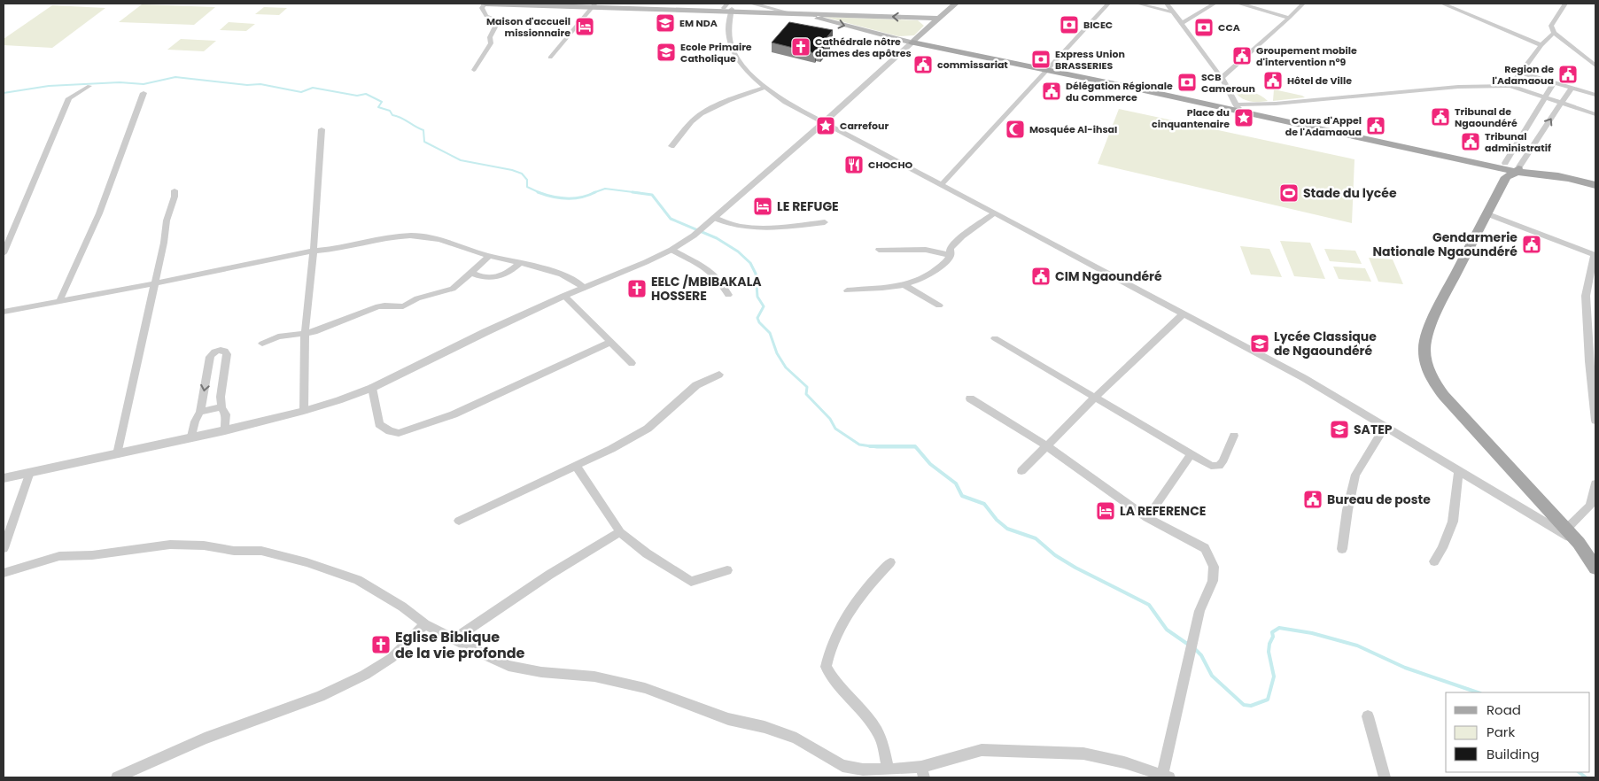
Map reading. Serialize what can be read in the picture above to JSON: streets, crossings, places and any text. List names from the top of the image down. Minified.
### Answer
{"places":{"school or university":["EM NDA","Ecole Primaire Catholique","Lycée Classique de Ngaoundéré","SATEP"],"bank":["BICEC","CCA","Express Union BRASSERIES","SCB Cameroun"],"hotel":["Maison d'accueil missionnaire","LE REFUGE","LA REFERENCE"],"church":["Cathédrale nôtre dames des apôtres","EELC /MBIBAKALA HOSSERE","Eglise Biblique de la vie profonde"],"public building":["Groupement mobile d'intervention n°9","commissariat","Region de l'Adamaoua","Hôtel de Ville","Délégation Régionale du Commerce","Tribunal de Ngaoundéré","Cours d'Appel de l'Adamaoua","Tribunal administratif","Gendarmerie Nationale Ngaoundéré","CIM Ngaoundéré","Bureau de poste"],"place":["Place du cinquantenaire","Carrefour"],"mosque":["Mosquée Al-ihsaI"],"restaurant":["CHOCHO"],"sports":["Stade du lycée"]},"legend":["Road","Park","Building"]}
